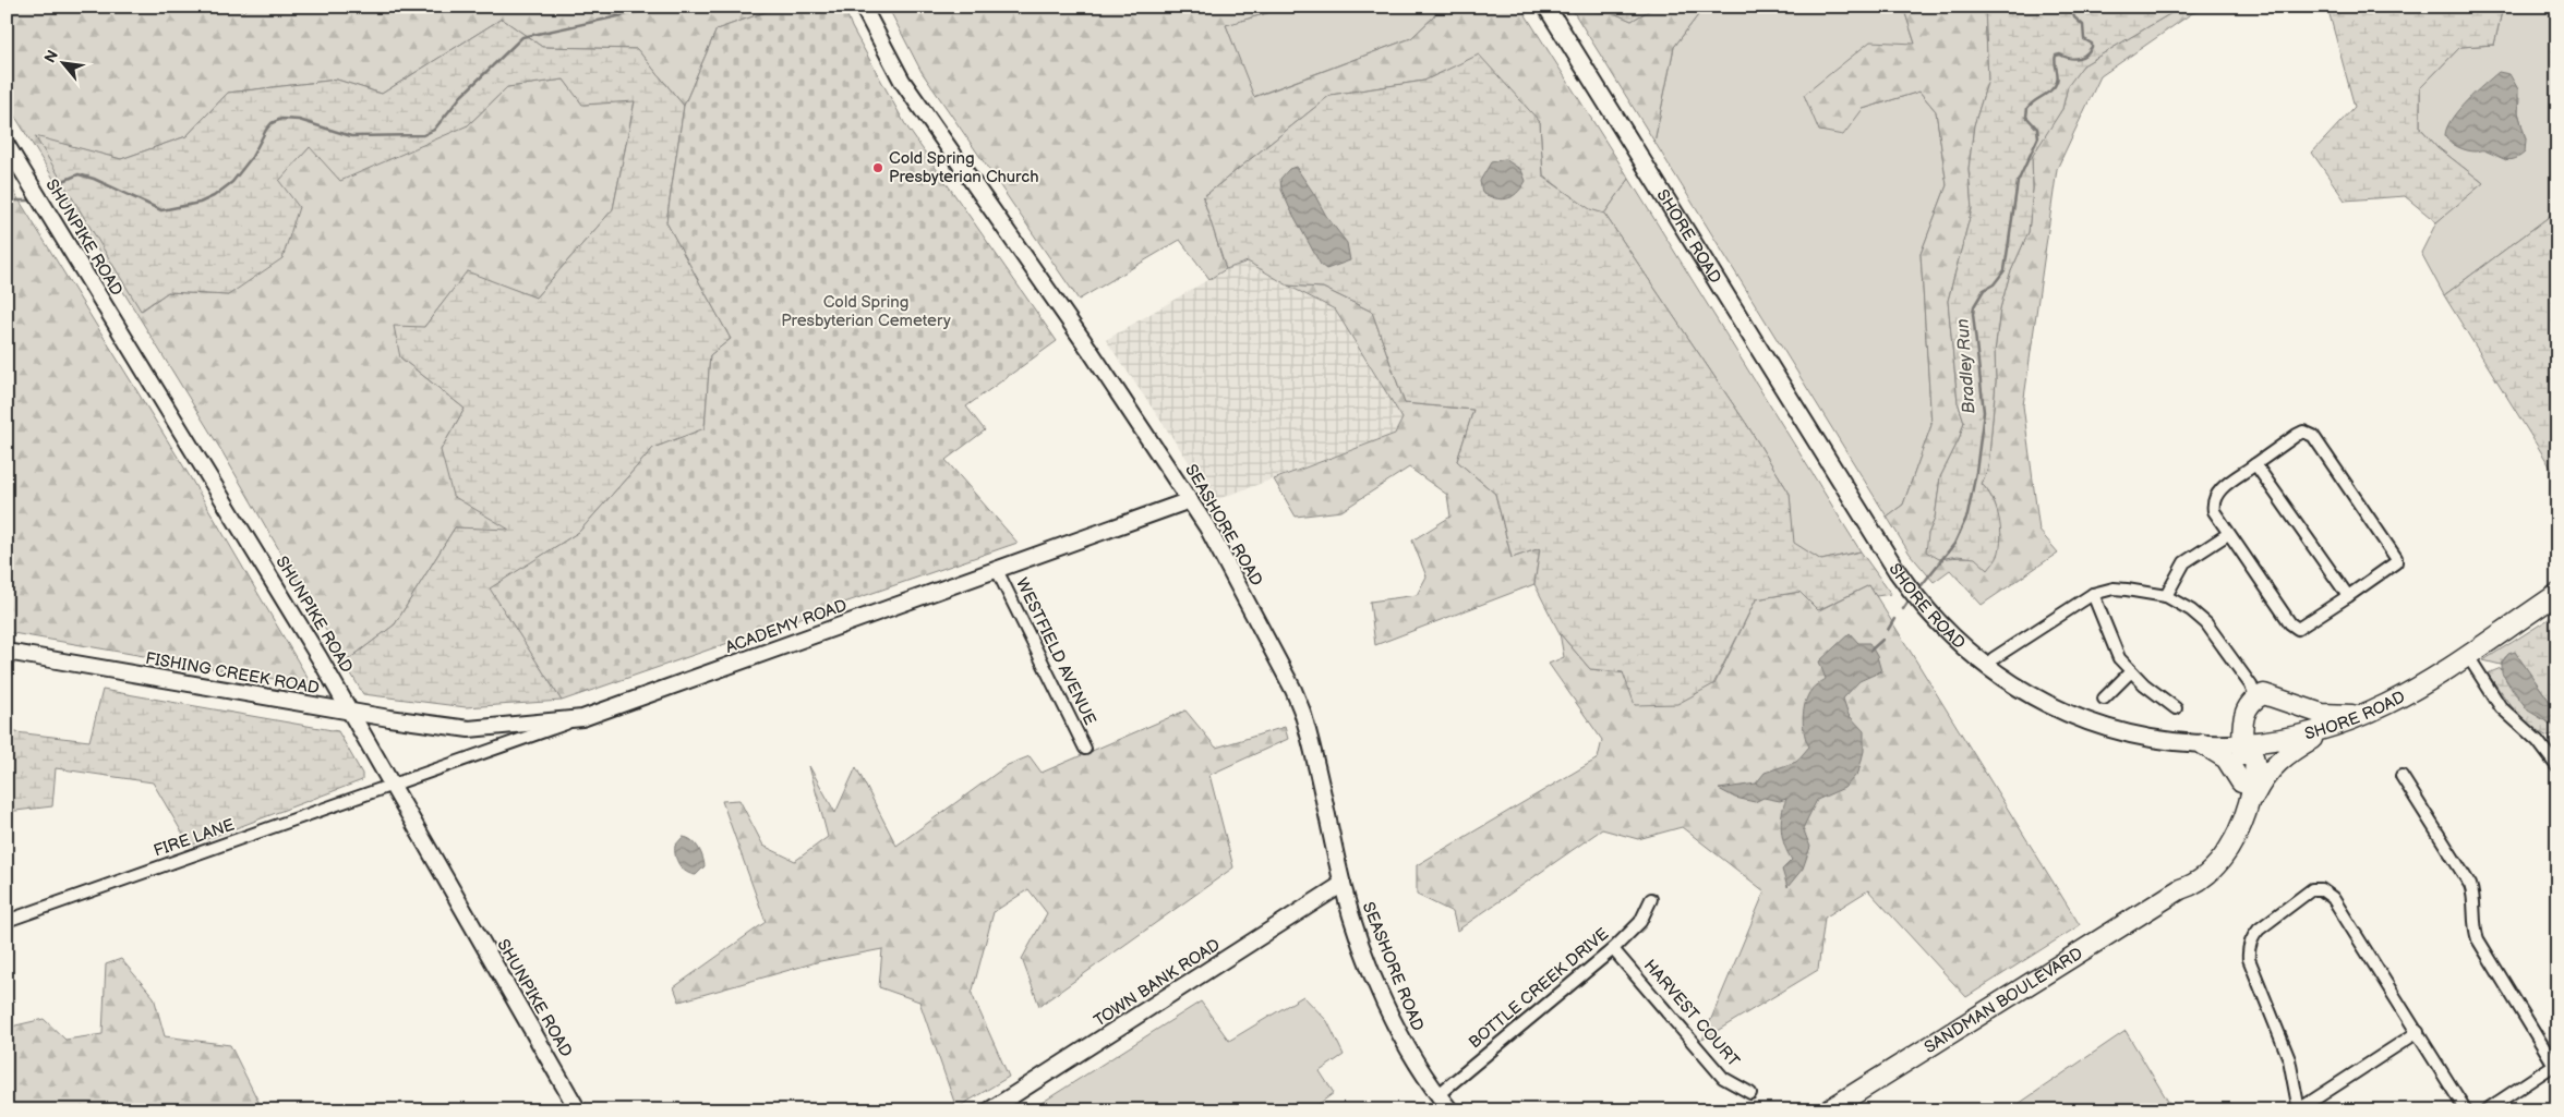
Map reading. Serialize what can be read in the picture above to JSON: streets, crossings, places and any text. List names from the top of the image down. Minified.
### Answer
{"streets":{"highway":["SHORE ROAD","SANDMAN BOULEVARD"],"street":["SHUNPIKE ROAD","SEASHORE ROAD","ACADEMY ROAD","WESTFIELD AVENUE","FISHING CREEK ROAD","FIRE LANE","TOWN BANK ROAD","BOTTLE CREEK DRIVE","HARVEST COURT"]},"crossings":[["SHORE ROAD","SANDMAN BOULEVARD"],["SHUNPIKE ROAD","ACADEMY ROAD"],["SHUNPIKE ROAD","FISHING CREEK ROAD"],["SHUNPIKE ROAD","FIRE LANE"],["SEASHORE ROAD","ACADEMY ROAD"],["SEASHORE ROAD","TOWN BANK ROAD"],["SEASHORE ROAD","BOTTLE CREEK DRIVE"],["ACADEMY ROAD","WESTFIELD AVENUE"],["ACADEMY ROAD","FISHING CREEK ROAD"],["ACADEMY ROAD","FIRE LANE"],["BOTTLE CREEK DRIVE","HARVEST COURT"]],"water":["Bradley Run"],"parks":["Cold Spring Presbyterian Cemetery"],"places":["Cold Spring Presbyterian Church"],"north":"top left"}
